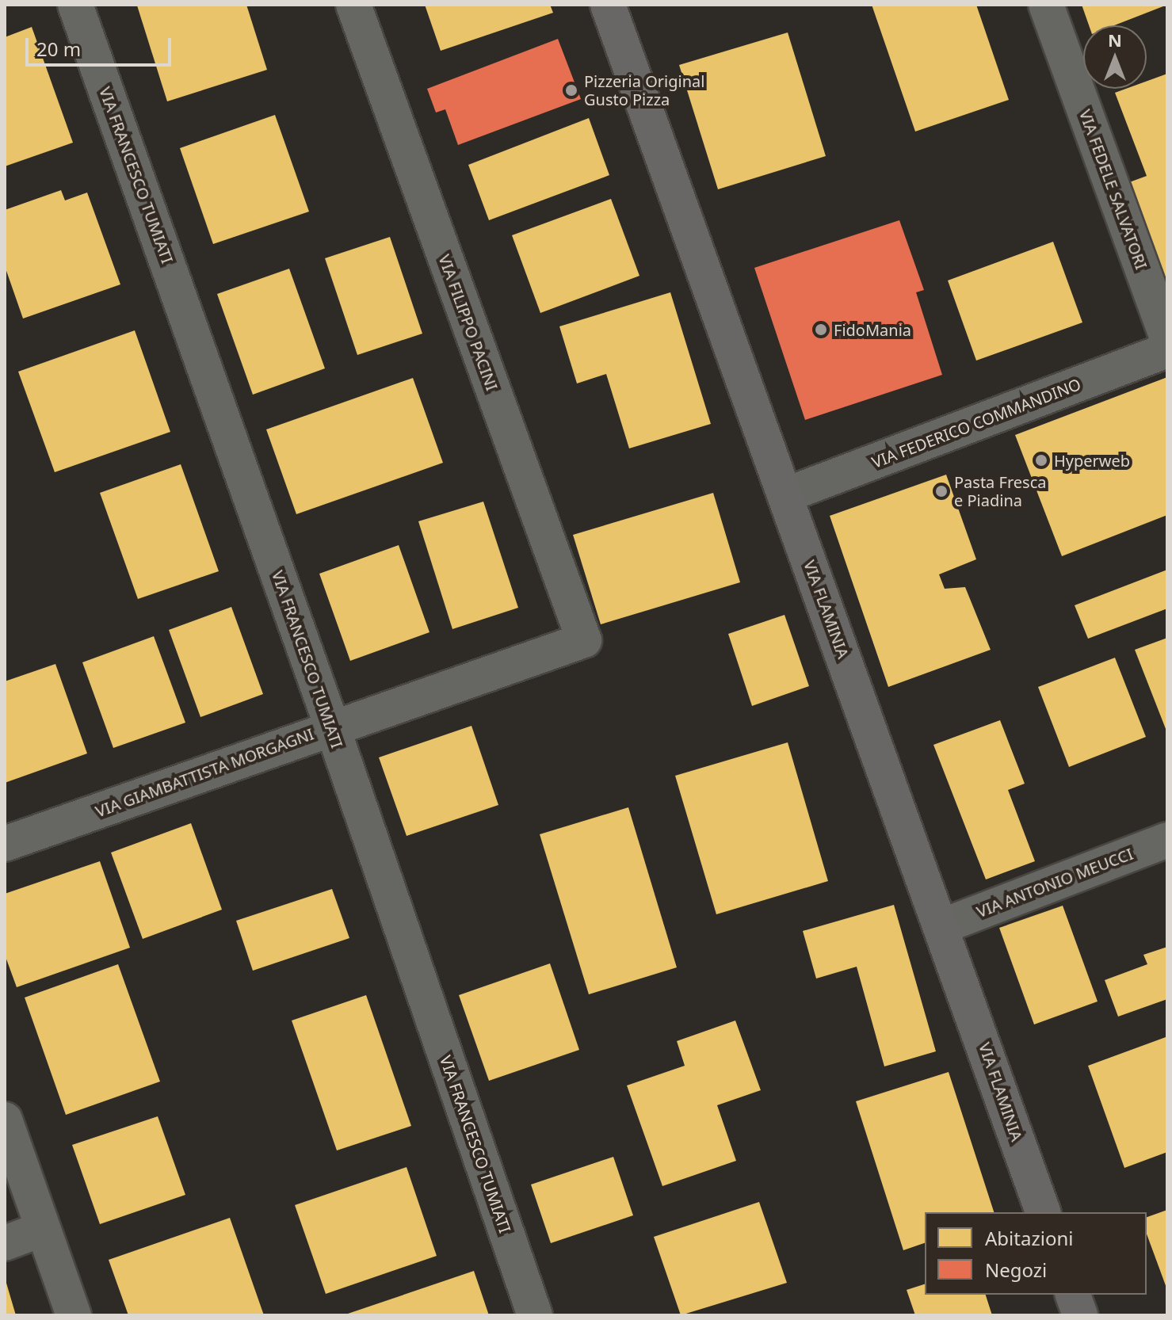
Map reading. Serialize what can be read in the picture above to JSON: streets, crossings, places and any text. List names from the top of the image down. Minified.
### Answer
{"streets":{"street":["VIA FRANCESCO TUMIATI","VIA FEDELE SALVATORI","VIA FILIPPO PACINI","VIA FEDERICO COMMANDINO","VIA FLAMINIA","VIA GIAMBATTISTA MORGAGNI","VIA ANTONIO MEUCCI"]},"crossings":[["VIA FRANCESCO TUMIATI","VIA GIAMBATTISTA MORGAGNI"],["VIA FILIPPO PACINI","VIA GIAMBATTISTA MORGAGNI"],["VIA FEDERICO COMMANDINO","VIA FLAMINIA"],["VIA FLAMINIA","VIA ANTONIO MEUCCI"]],"places":["Pizzeria Original Gusto Pizza","FidoMania","Hyperweb","Pasta Fresca e Piadina"],"legend":["Abitazioni","Negozi"],"scale_bar":"20 m","north":"top"}
